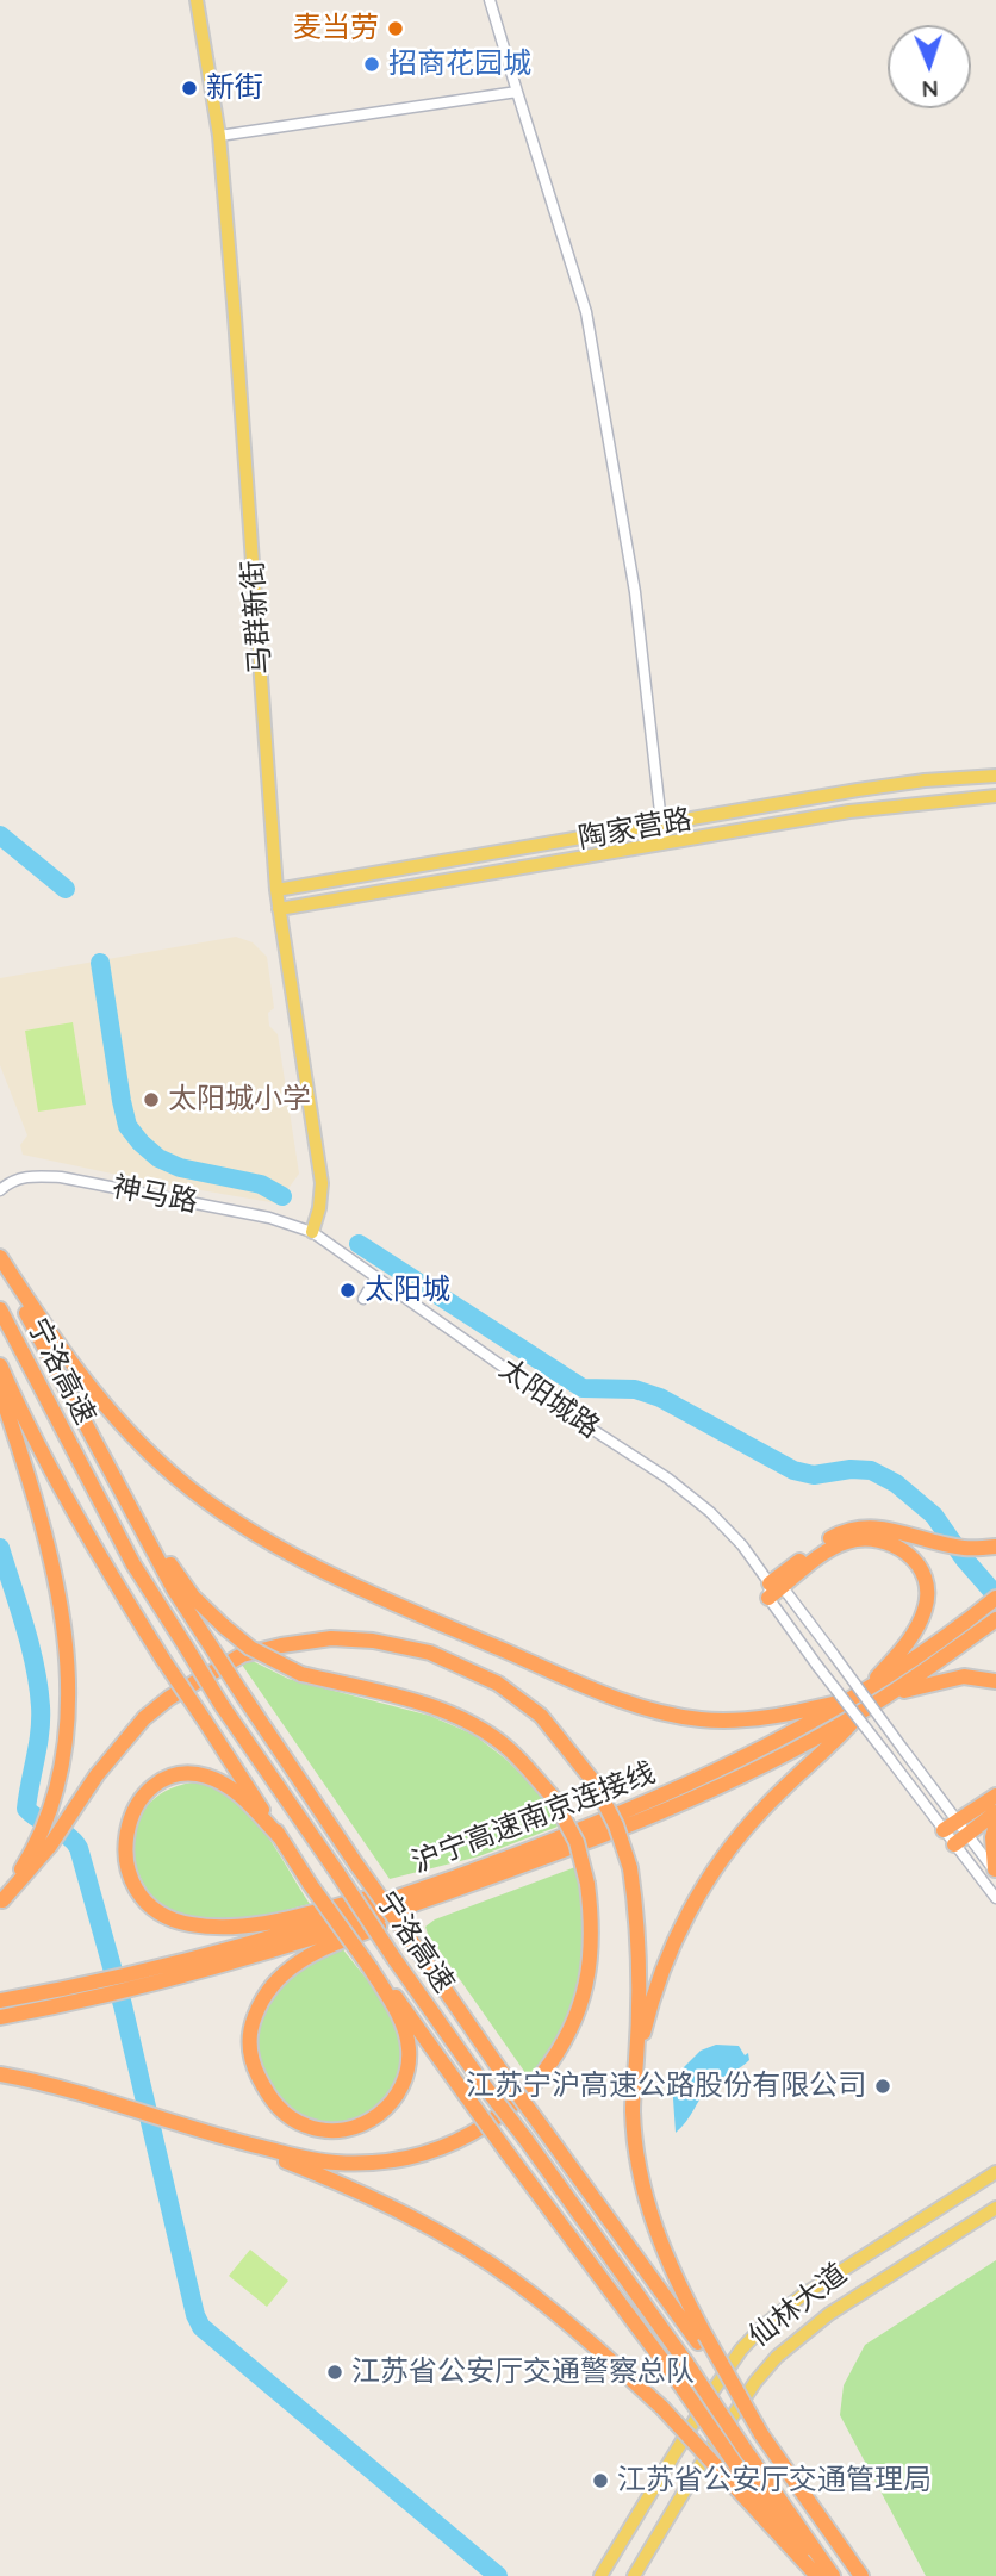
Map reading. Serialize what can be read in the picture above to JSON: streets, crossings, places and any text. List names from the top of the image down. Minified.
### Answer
{"streets":{"highway":["宁洛高速","沪宁高速南京连接线"],"main road":["马群新街","陶家营路","仙林大道"],"street":["神马路","太阳城路"]},"crossings":[["马群新街","陶家营路"],["马群新街","神马路"],["马群新街","太阳城路"],["神马路","太阳城路"]],"places":["麦当劳","招商花园城","新街","太阳城小学","太阳城","江苏宁沪高速公路股份有限公司","江苏省公安厅交通警察总队","江苏省公安厅交通管理局"],"north":"bottom"}
